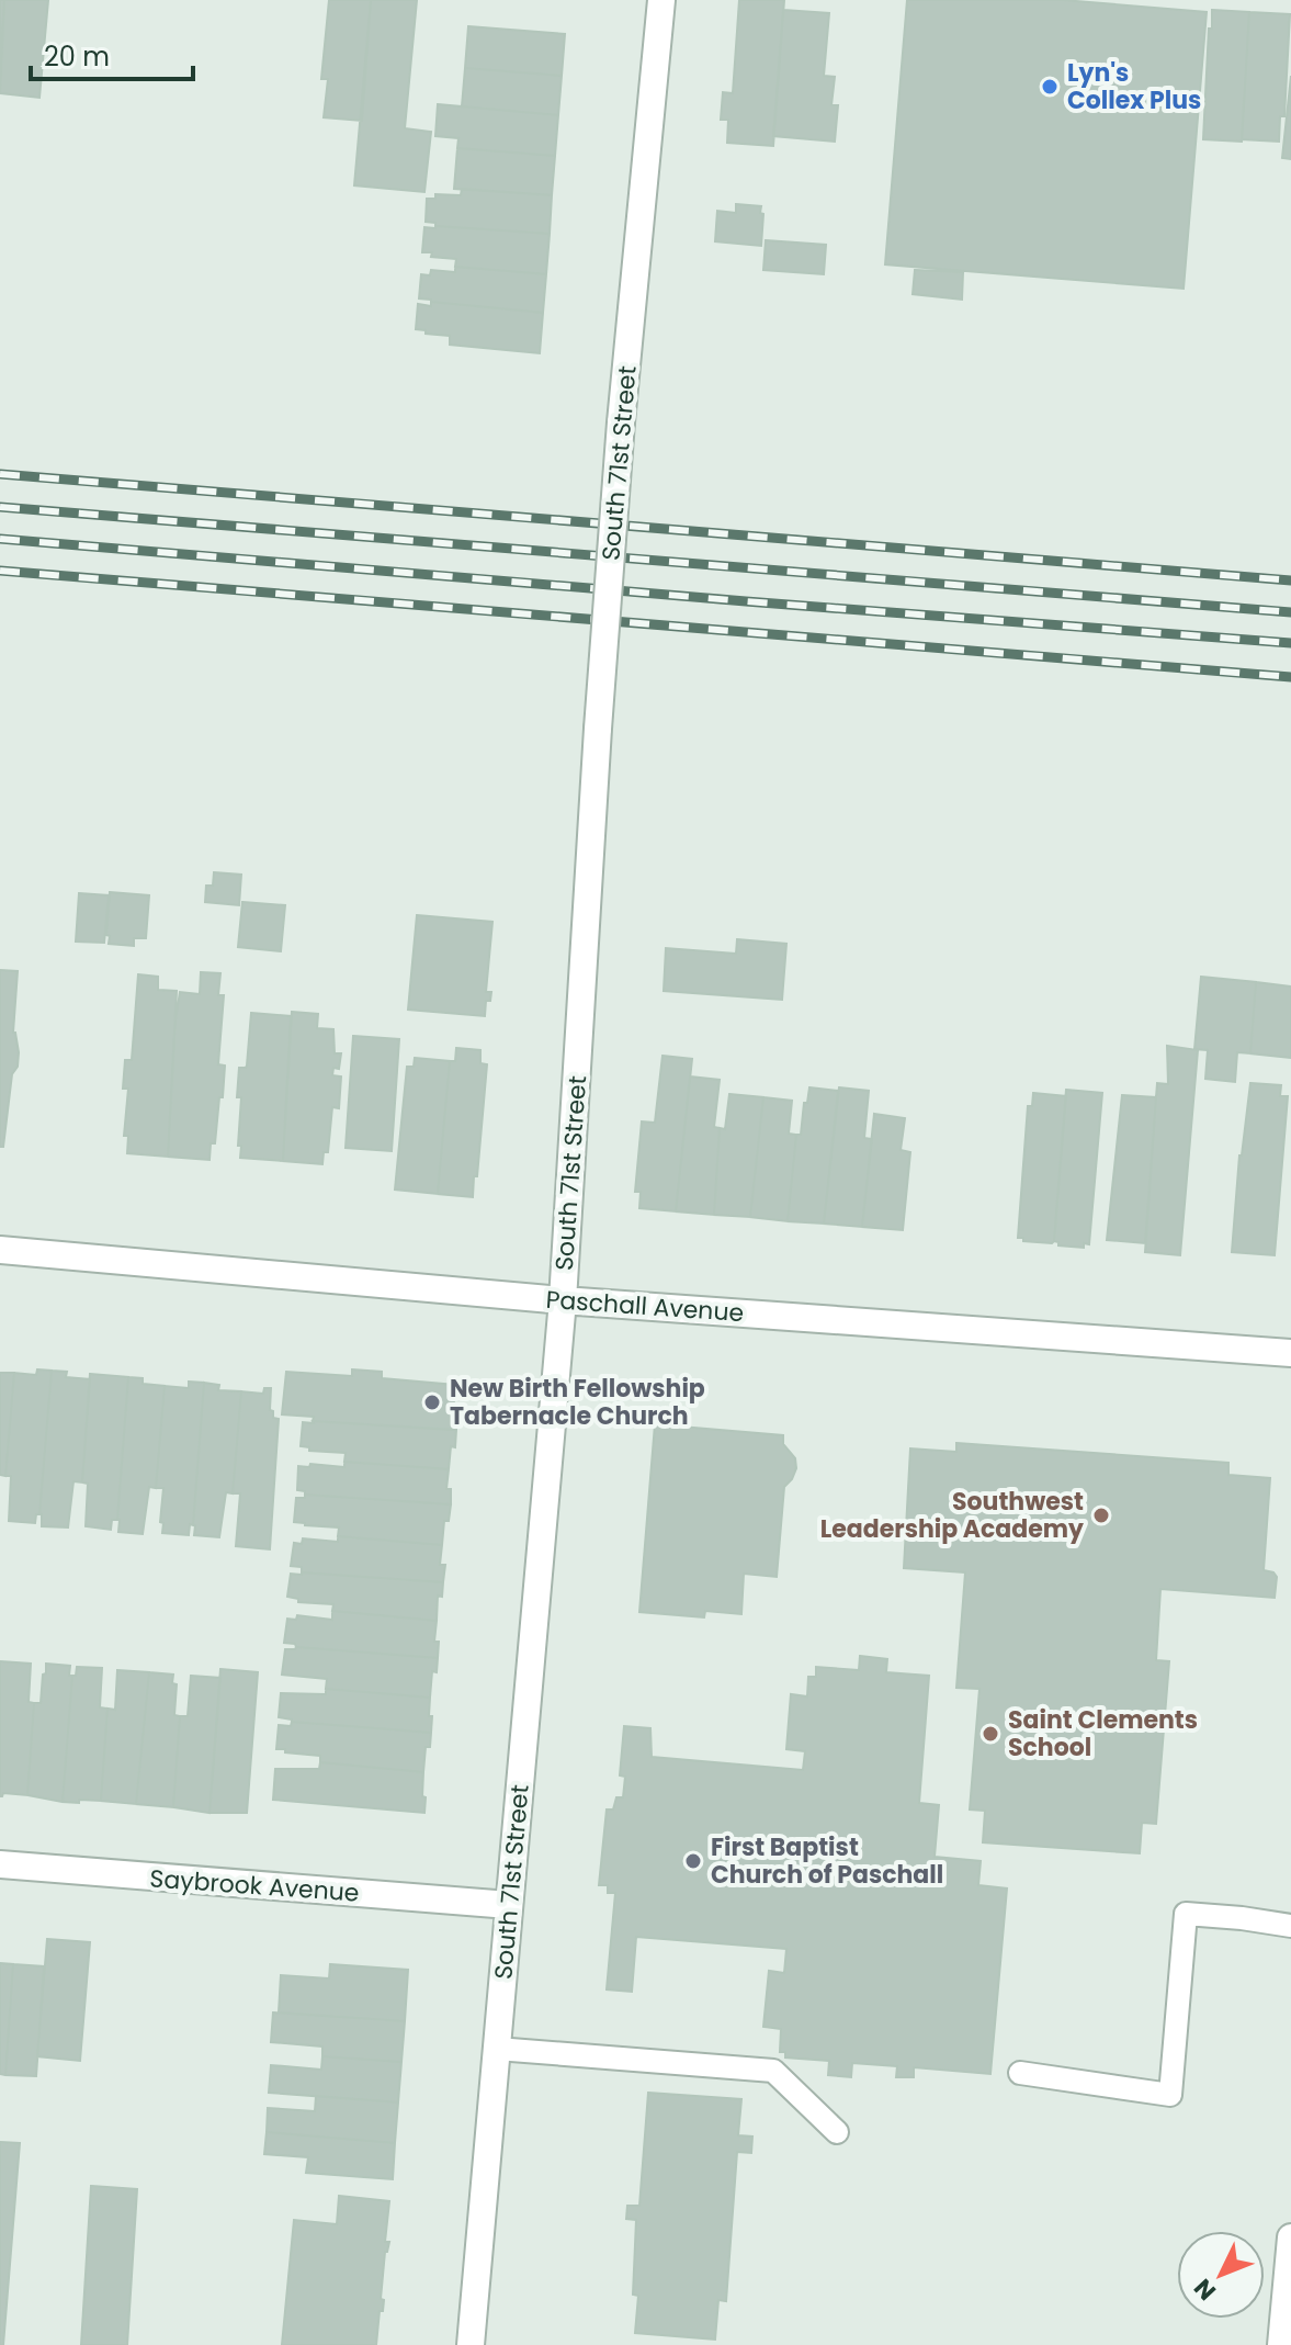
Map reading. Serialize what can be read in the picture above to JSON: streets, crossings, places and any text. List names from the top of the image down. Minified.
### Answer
{"streets":{"street":["South 71st Street","Paschall Avenue","Saybrook Avenue"]},"crossings":[["South 71st Street","Paschall Avenue"],["South 71st Street","Saybrook Avenue"]],"places":["Lyn's Collex Plus","New Birth Fellowship Tabernacle Church","Southwest Leadership Academy","Saint Clements School","First Baptist Church of Paschall"],"scale_bar":"20 m","north":"bottom left"}
